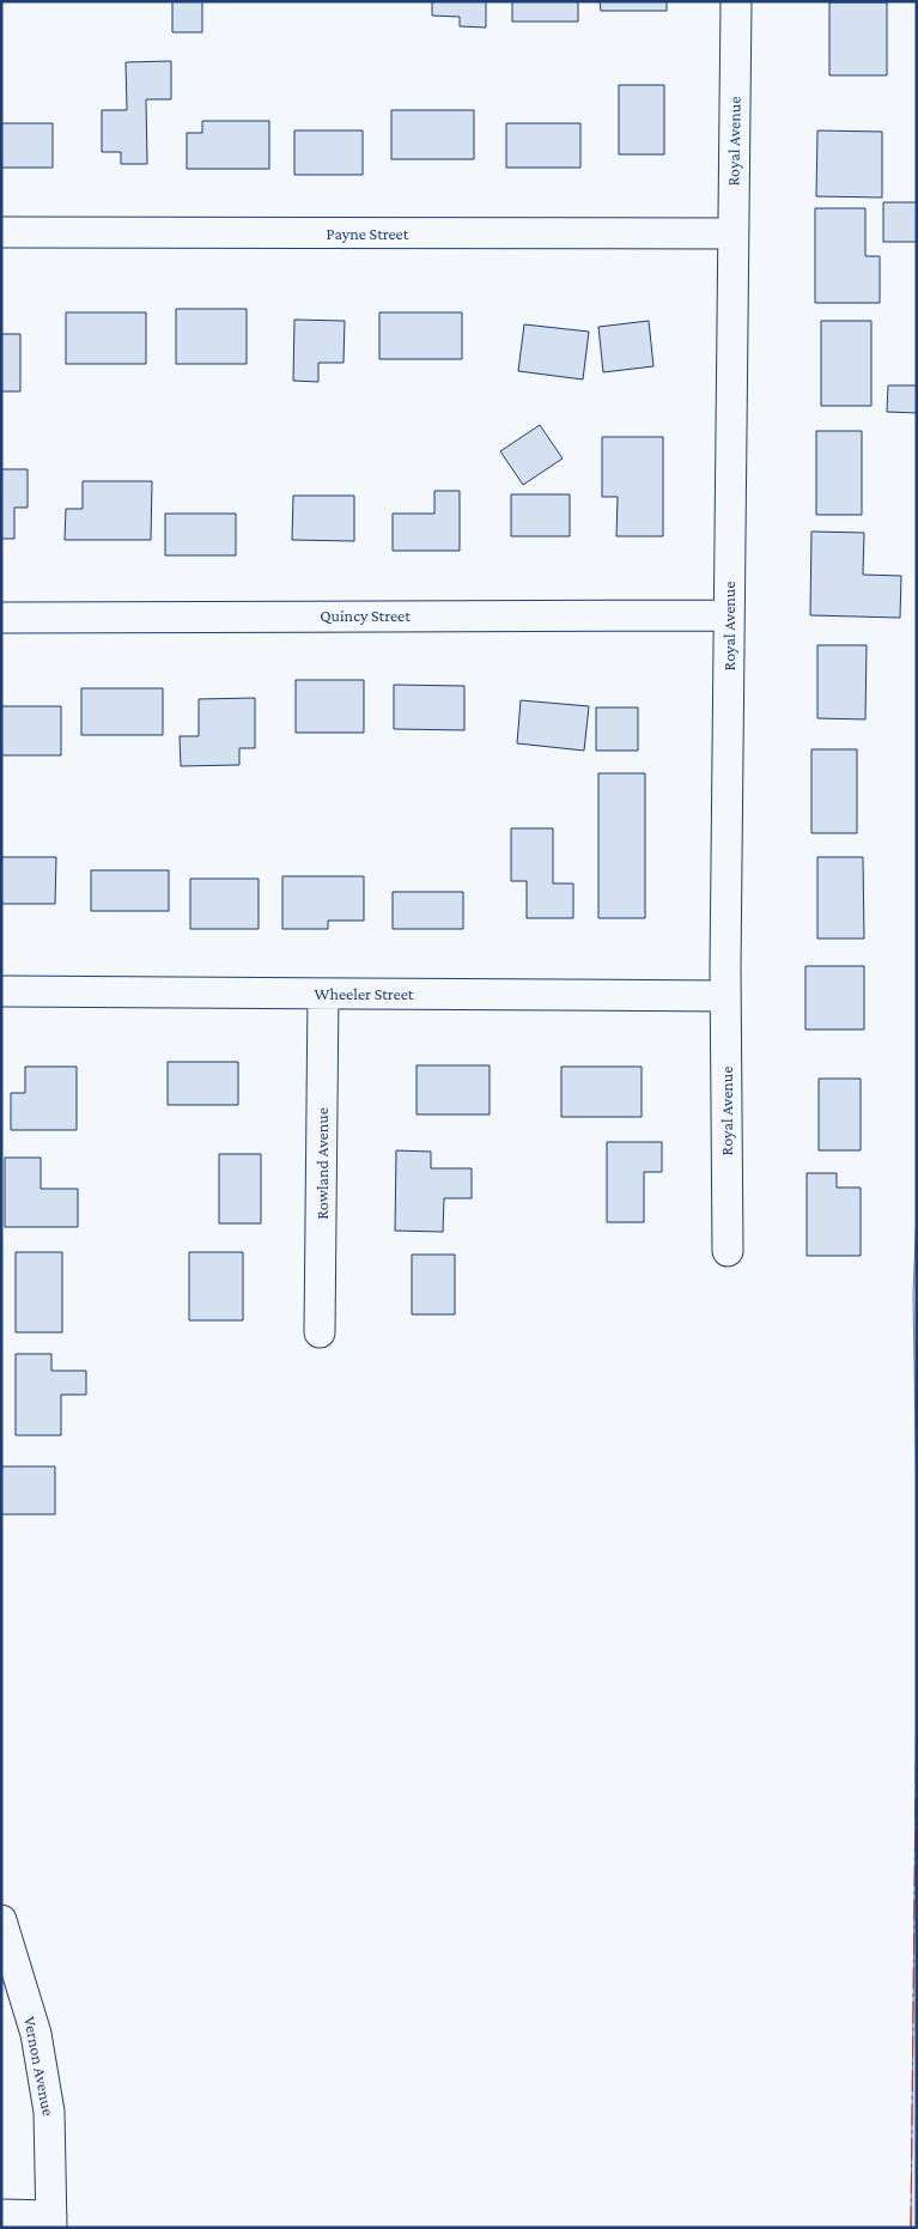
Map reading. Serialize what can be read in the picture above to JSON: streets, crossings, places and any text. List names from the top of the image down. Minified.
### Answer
{"streets":{"street":["Royal Avenue","Payne Street","Quincy Street","Wheeler Street","Rowland Avenue","Vernon Avenue"]},"crossings":[["Royal Avenue","Payne Street"],["Royal Avenue","Quincy Street"],["Royal Avenue","Wheeler Street"],["Wheeler Street","Rowland Avenue"]]}
